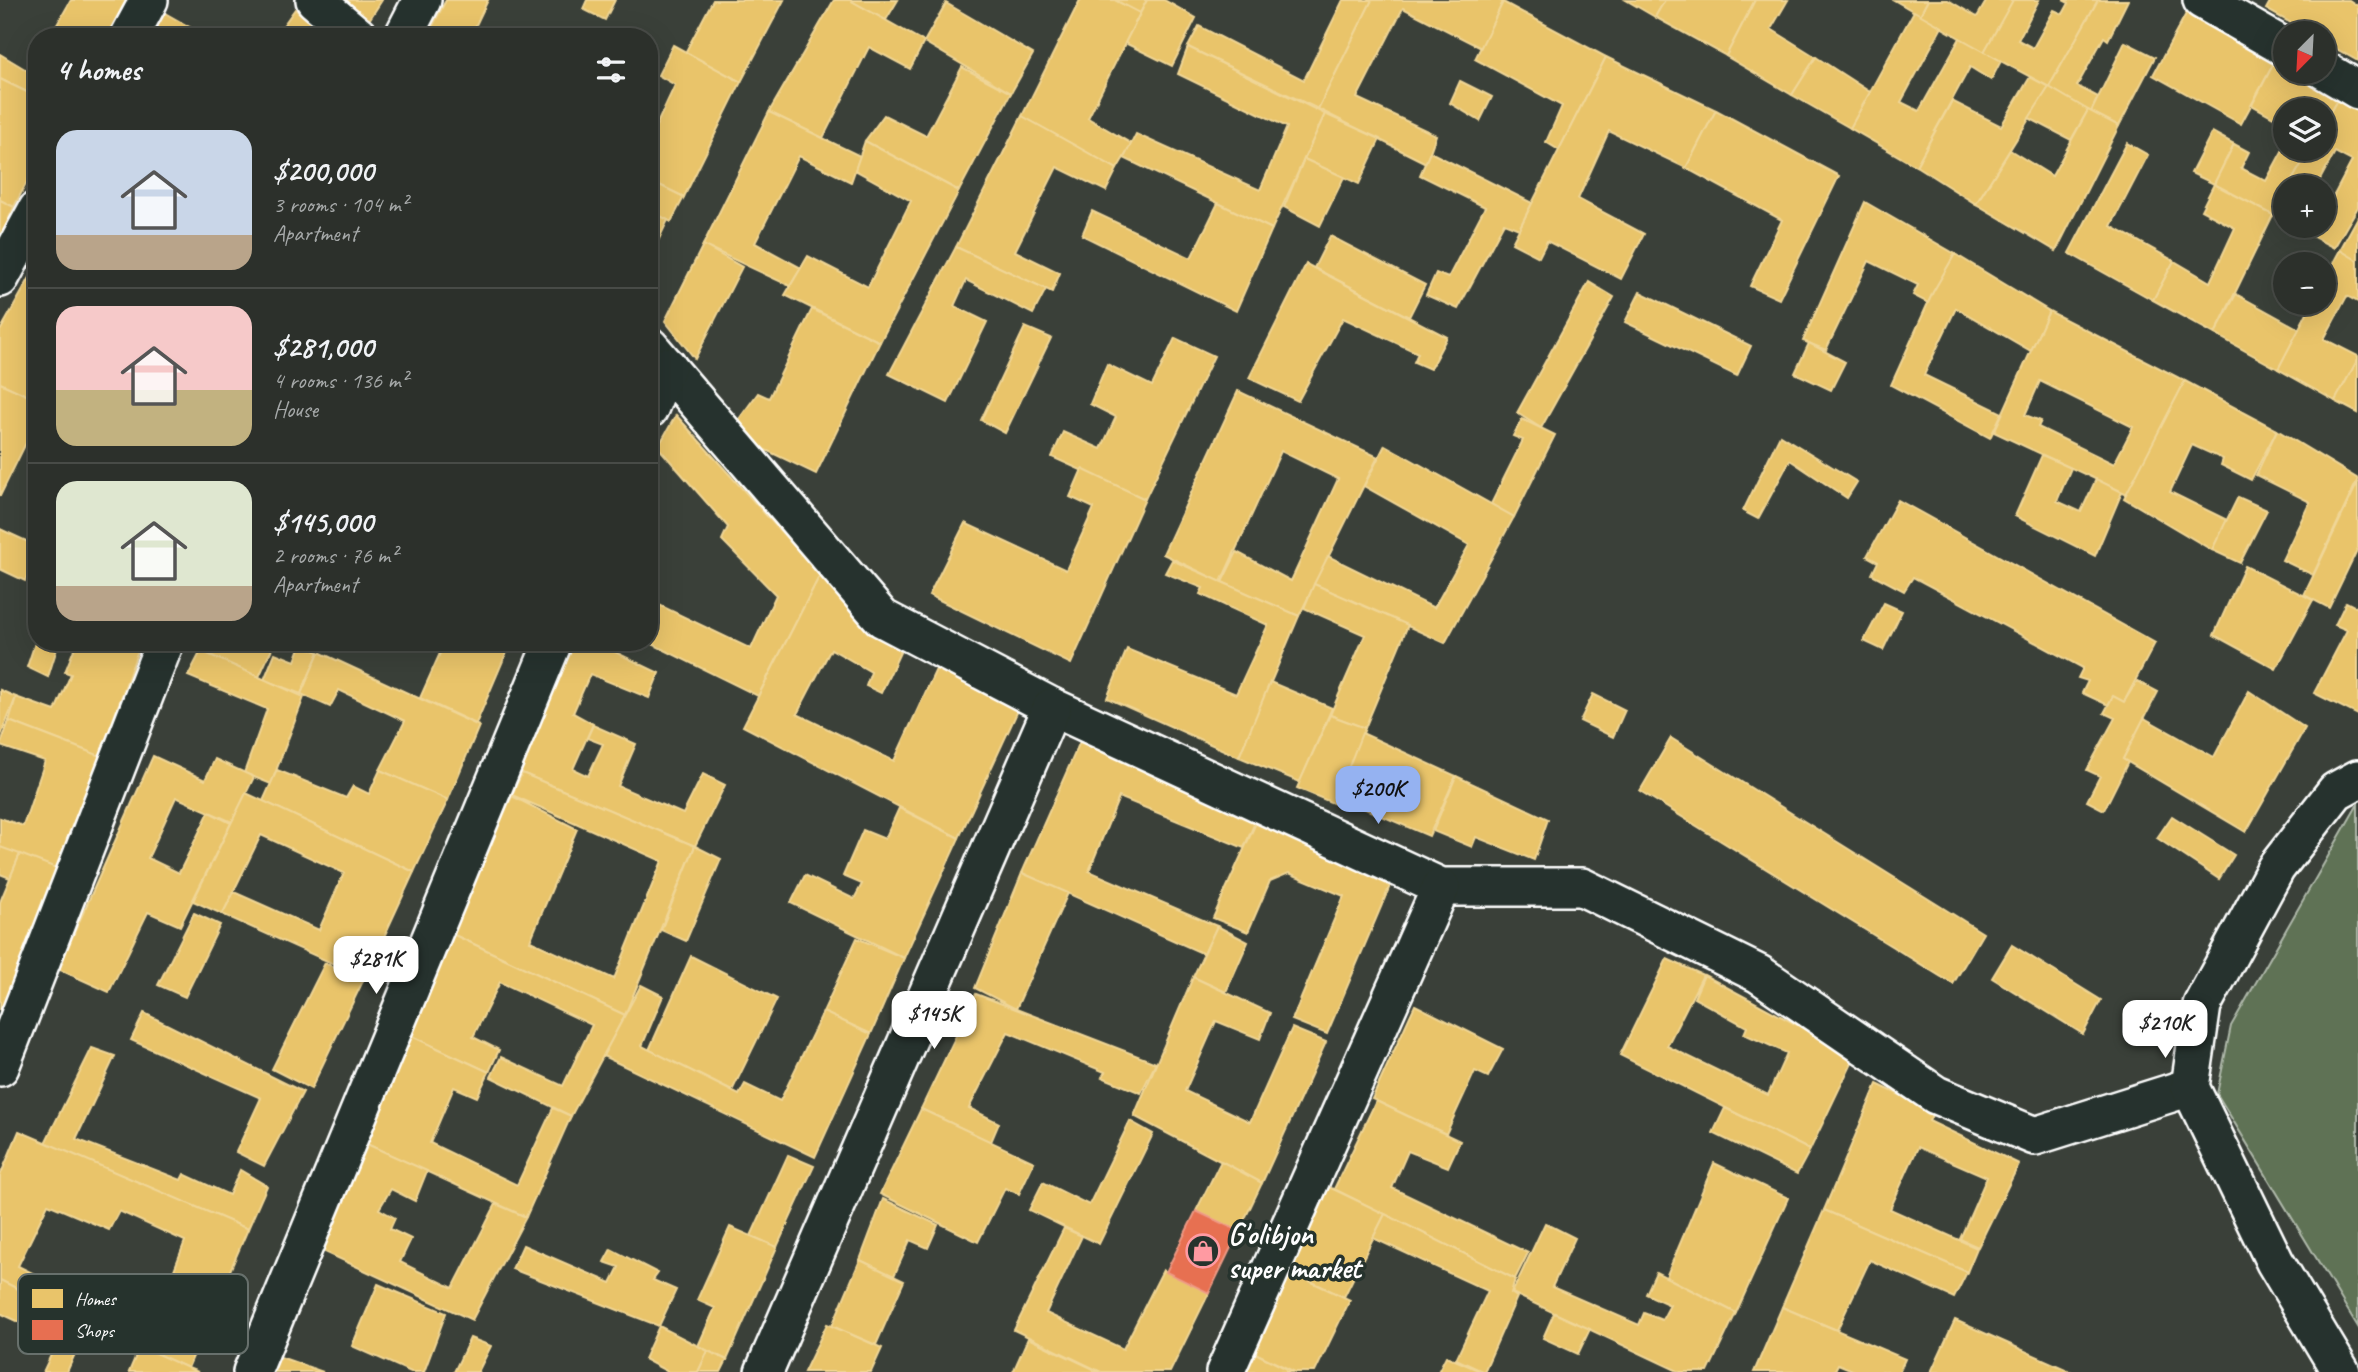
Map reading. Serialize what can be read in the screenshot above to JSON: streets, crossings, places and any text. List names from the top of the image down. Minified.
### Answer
{"places":{"shop":["G'olibjon super market"]},"legend":["Homes","Shops"],"north":"bottom left","page":{"map_buttons":["+","−"],"heading":"4 homes","list":[{"name":"$200,000","note":"3 rooms · 104 m² · Apartment"},{"name":"$281,000","note":"4 rooms · 136 m² · House"},{"name":"$145,000","note":"2 rooms · 76 m² · Apartment"}],"price":["$200K","$281K","$145K","$210K"]}}
